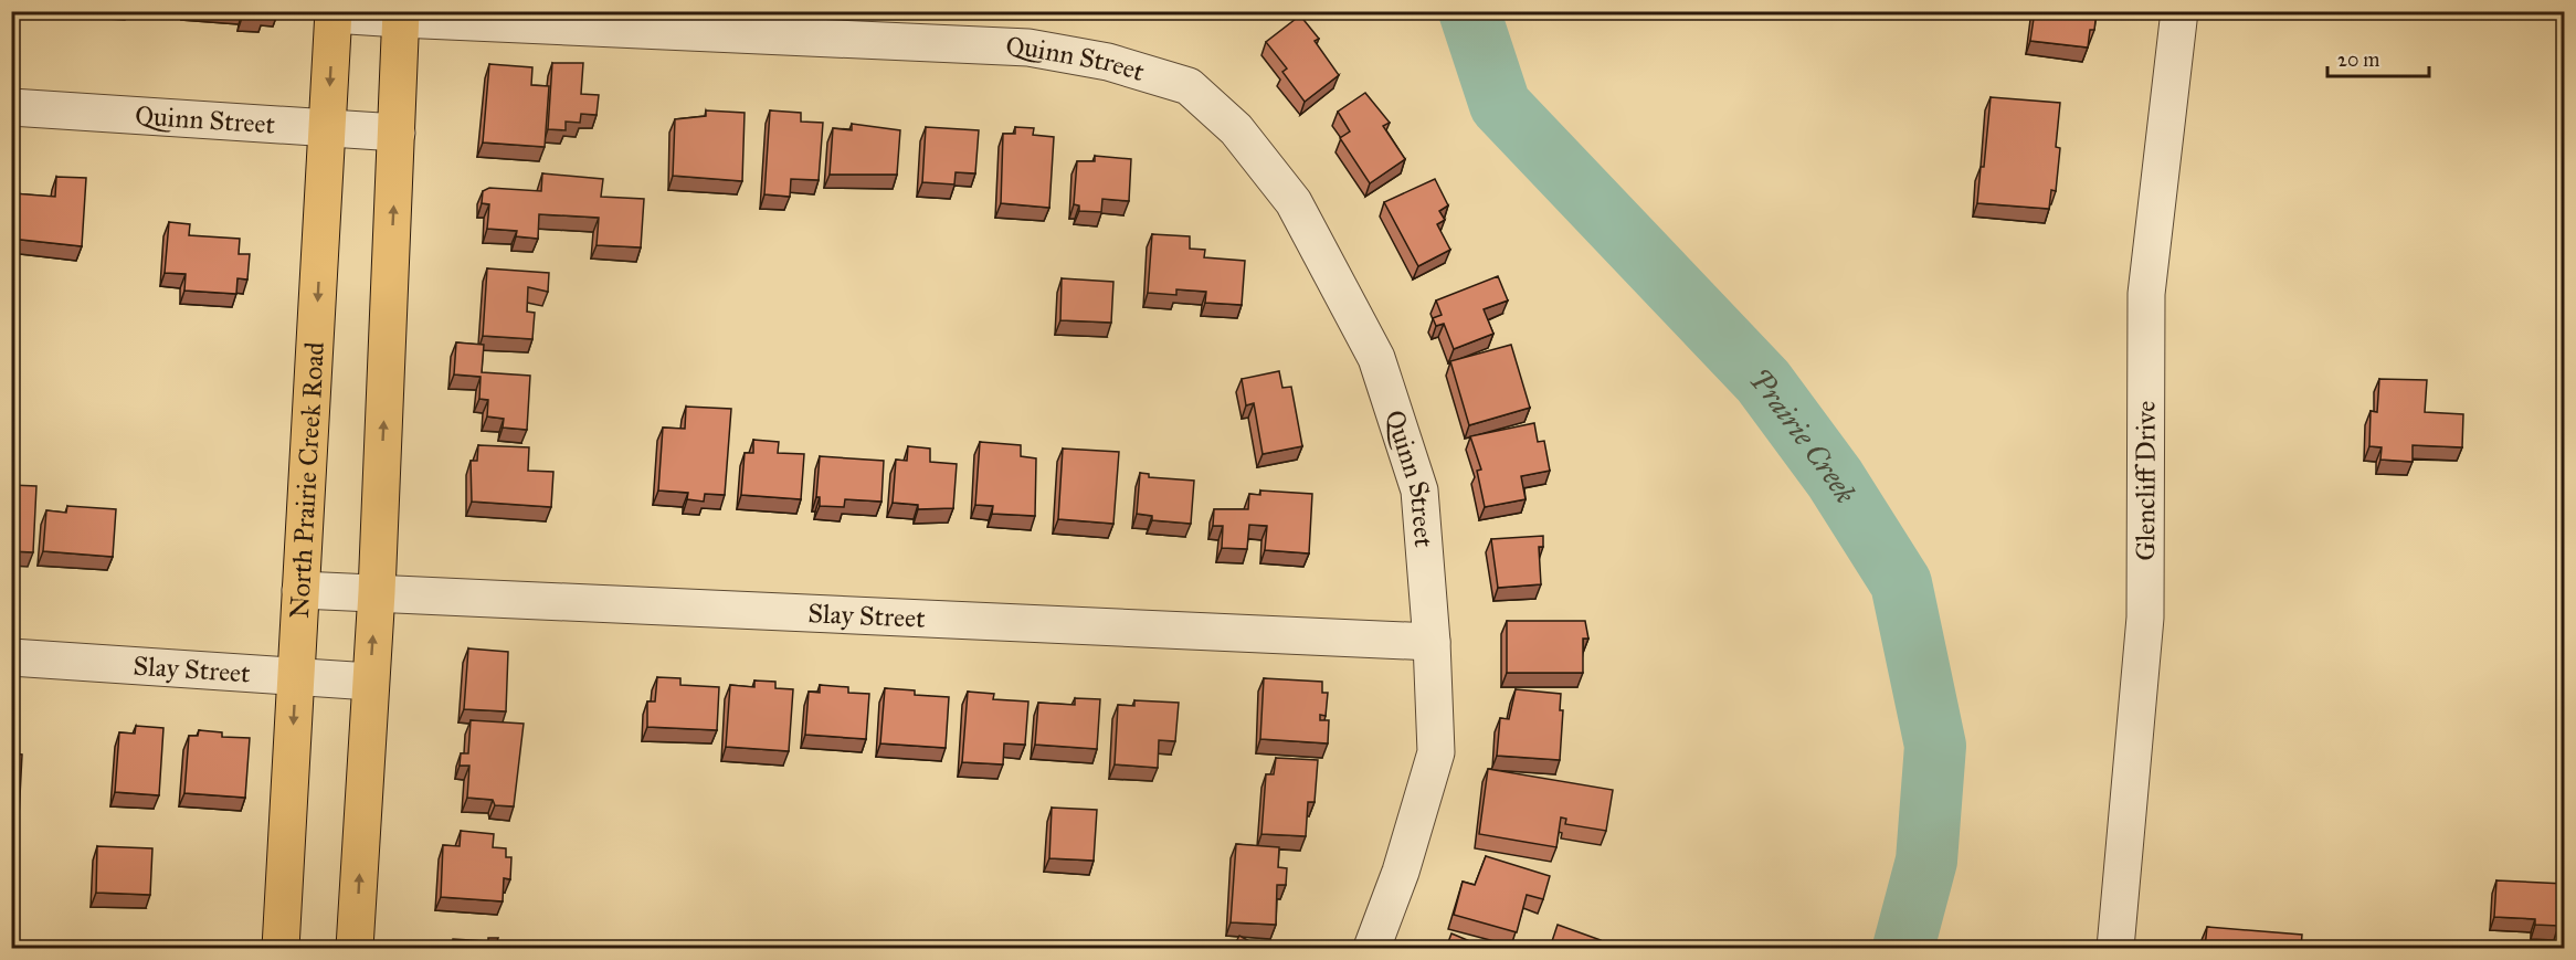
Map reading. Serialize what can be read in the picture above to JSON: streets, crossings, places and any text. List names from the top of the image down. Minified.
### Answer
{"streets":{"main road":["North Prairie Creek Road"],"street":["Quinn Street","Glencliff Drive","Slay Street"]},"crossings":[["Quinn Street","North Prairie Creek Road"],["Quinn Street","Slay Street"],["North Prairie Creek Road","Slay Street"]],"water":["Prairie Creek"],"scale_bar":"20 m"}
